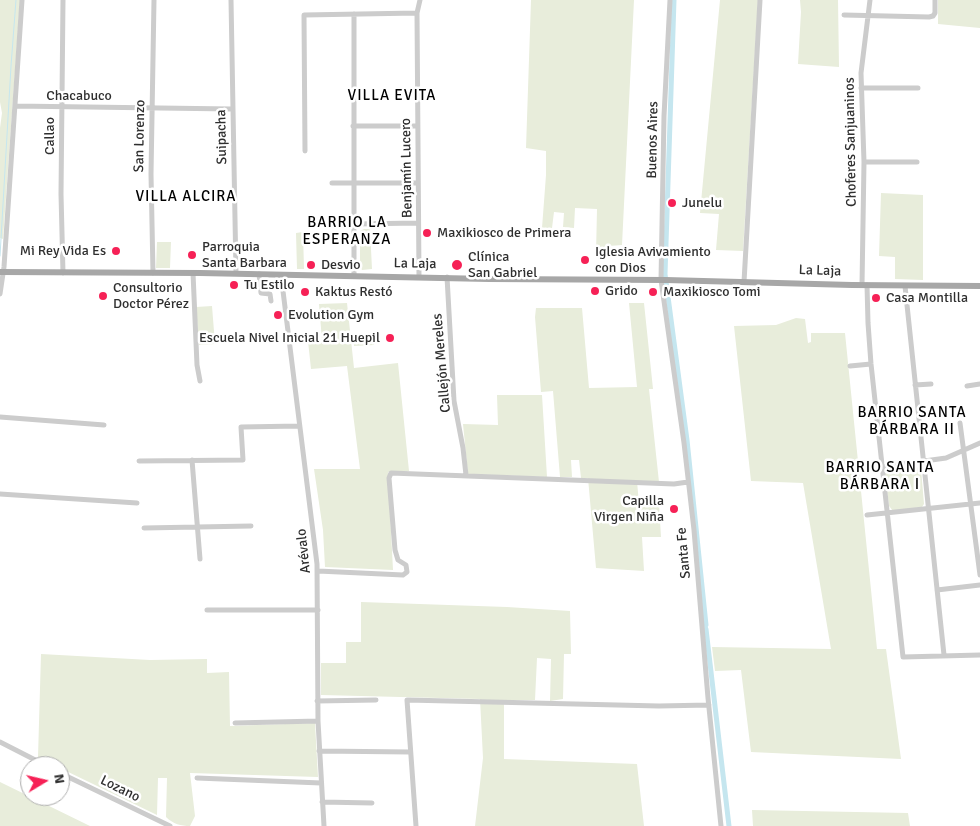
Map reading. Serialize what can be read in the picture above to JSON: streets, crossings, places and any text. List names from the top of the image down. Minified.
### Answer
{"streets":{"main road":["La Laja"],"street":["Chacabuco","Callao","San Lorenzo","Suipacha","Buenos Aires","Choferes Sanjuaninos","Benjamín Lucero","Callejón Mereles","Arévalo","Santa Fe","Lozano"]},"crossings":[["Chacabuco","Callao"],["Chacabuco","San Lorenzo"],["Chacabuco","Suipacha"],["Callao","La Laja"],["San Lorenzo","La Laja"],["Suipacha","La Laja"],["Buenos Aires","La Laja"],["Buenos Aires","Santa Fe"],["Choferes Sanjuaninos","La Laja"],["Benjamín Lucero","La Laja"],["La Laja","Callejón Mereles"],["La Laja","Arévalo"],["La Laja","Santa Fe"]],"districts":["VILLA EVITA","VILLA ALCIRA","BARRIO LA ESPERANZA","BARRIO SANTA BÁRBARA II","BARRIO SANTA BÁRBARA I"],"places":["Junelu","Maxikiosco de Primera","Mi Rey Vida Es","Parroquia Santa Barbara","Iglesia Avivamiento con Dios","Desvio","Clínica San Gabriel","Tu Estilo","Grido","Kaktus Restó","Maxikiosco Tomi","Consultorio Doctor Pérez","Casa Montilla","Evolution Gym","Escuela Nivel Inicial 21 Huepil","Capilla Virgen Niña"],"north":"right"}
